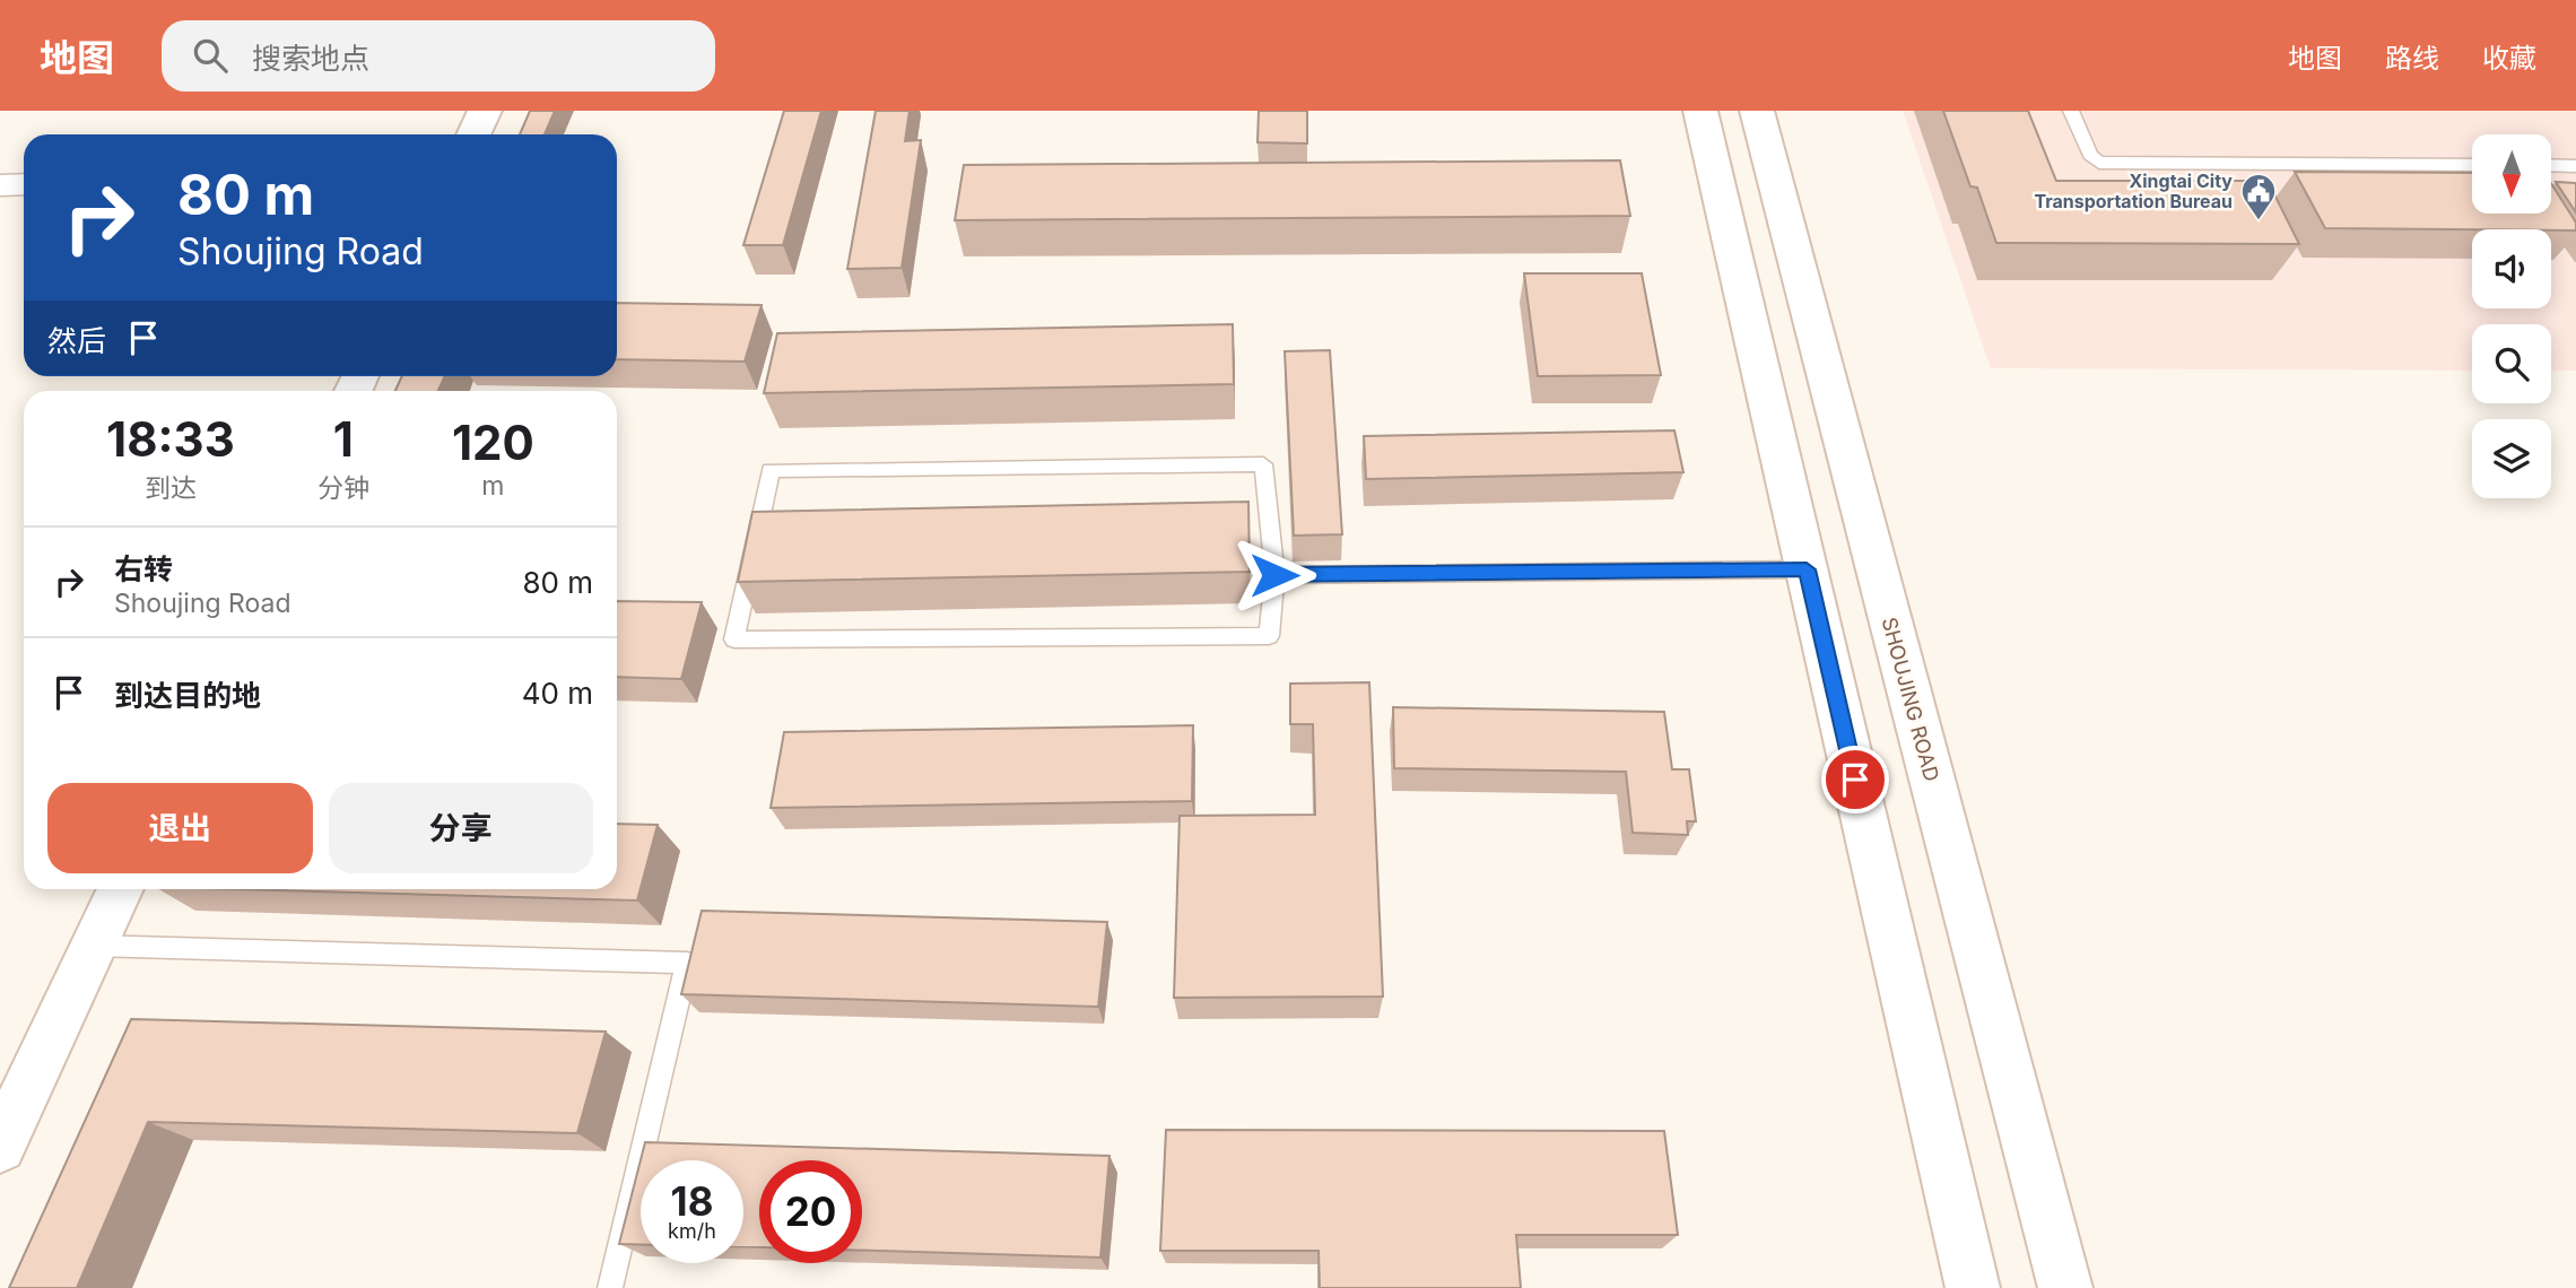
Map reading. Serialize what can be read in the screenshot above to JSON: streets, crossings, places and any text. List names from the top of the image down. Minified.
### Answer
{"streets":{"main road":["SHOUJING ROAD"]},"places":{"public building":["Xingtai City Transportation Bureau"]},"north":"bottom","page":{"header":"地图","search":"搜索地点","nav":["地图","路线","收藏"],"turn":["80 m","Shoujing Road"],"then":"然后","eta":["18:33","到达","1","分钟","120","m"],"list":[{"name":"右转","note":"Shoujing Road","value":"80 m"},{"name":"到达目的地","value":"40 m"}],"buttons":["退出","分享"],"speed":"18 km/h","limit":"20"}}
